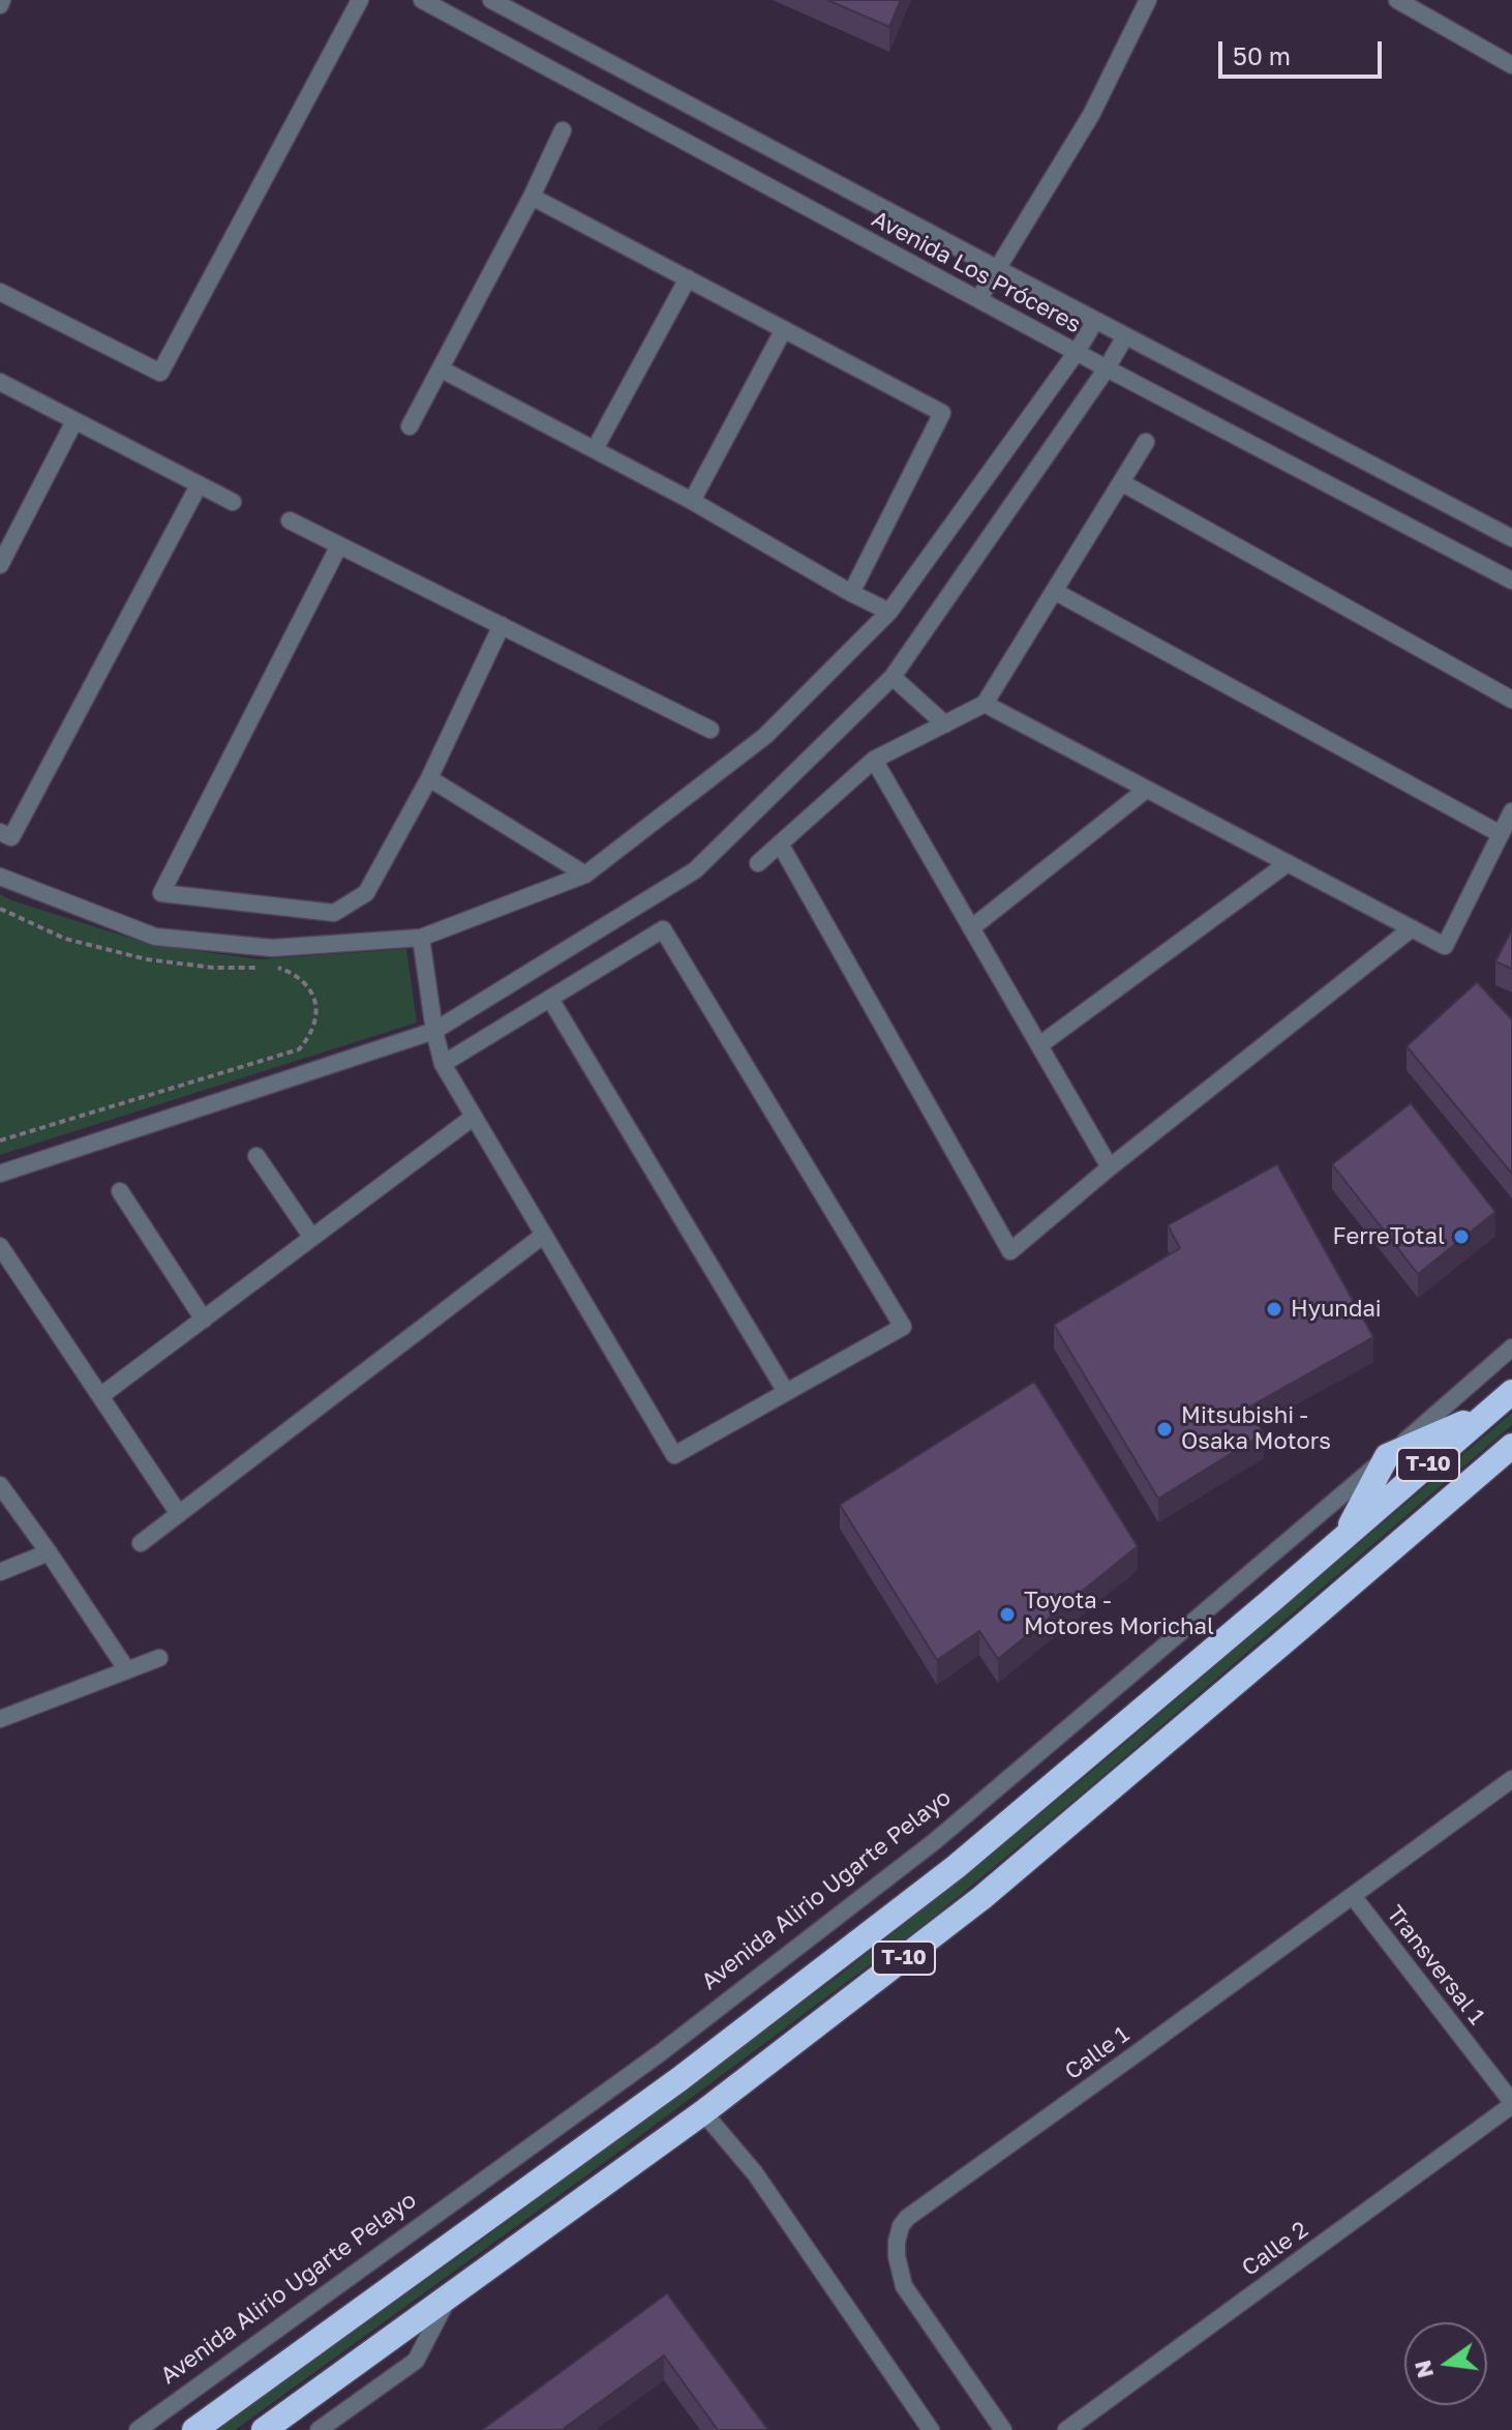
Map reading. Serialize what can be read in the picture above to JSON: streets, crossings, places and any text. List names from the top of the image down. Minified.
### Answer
{"streets":{"highway":["T-10"],"street":["Avenida Los Próceres","Avenida Alirio Ugarte Pelayo","Transversal 1","Calle 1","Calle 2"]},"crossings":[["Transversal 1","Calle 1"],["Transversal 1","Calle 2"]],"places":["FerreTotal","Hyundai","Mitsubishi - Osaka Motors","Toyota - Motores Morichal"],"scale_bar":"50 m","north":"left"}
